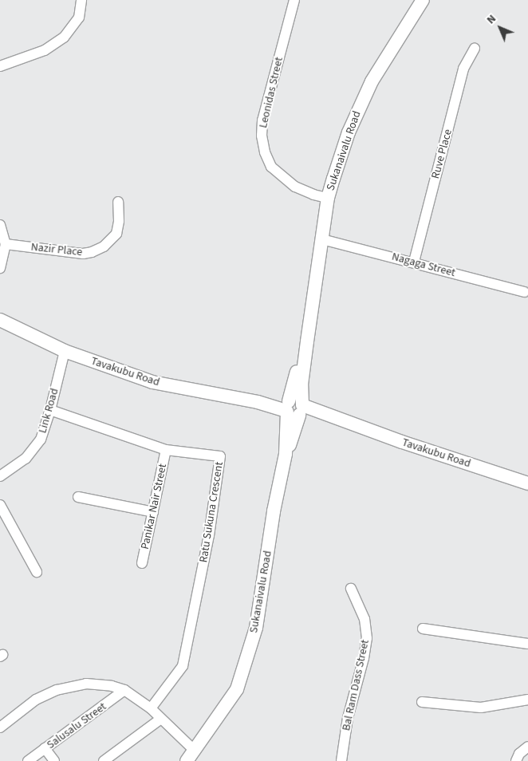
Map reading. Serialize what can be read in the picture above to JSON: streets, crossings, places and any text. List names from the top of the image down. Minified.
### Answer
{"streets":{"main road":["Sukanaivalu Road","Tavakubu Road"],"street":["Leonidas Street","Ruve Place","Nazir Place","Nagaga Street","Link Road","Panikar Nair Street","Ratu Sukuna Crescent","Bal Ram Dass Street","Salusalu Street"]},"crossings":[["Leonidas Street","Sukanaivalu Road"],["Sukanaivalu Road","Nagaga Street"],["Sukanaivalu Road","Tavakubu Road"],["Ruve Place","Nagaga Street"],["Tavakubu Road","Link Road"],["Link Road","Ratu Sukuna Crescent"],["Panikar Nair Street","Ratu Sukuna Crescent"]],"north":"top left"}
